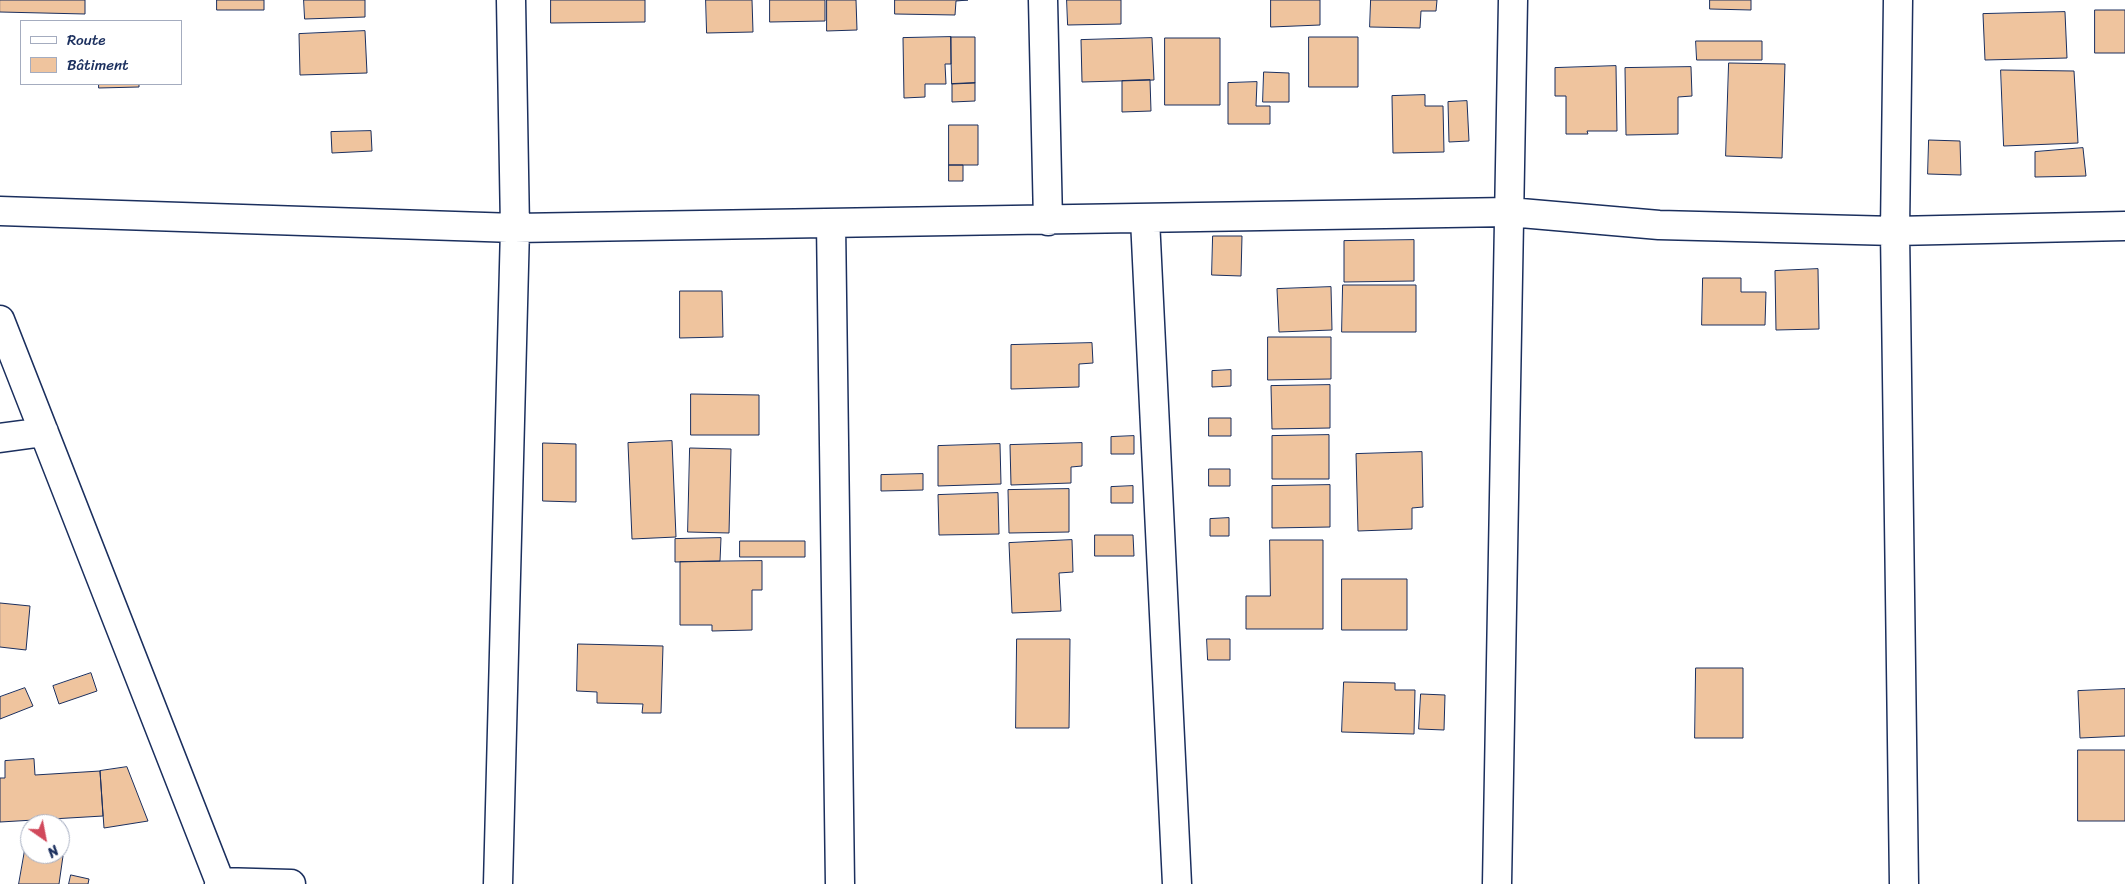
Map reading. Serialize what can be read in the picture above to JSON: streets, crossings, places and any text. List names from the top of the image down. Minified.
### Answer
{"legend":["Route","Bâtiment"],"north":"bottom right"}
